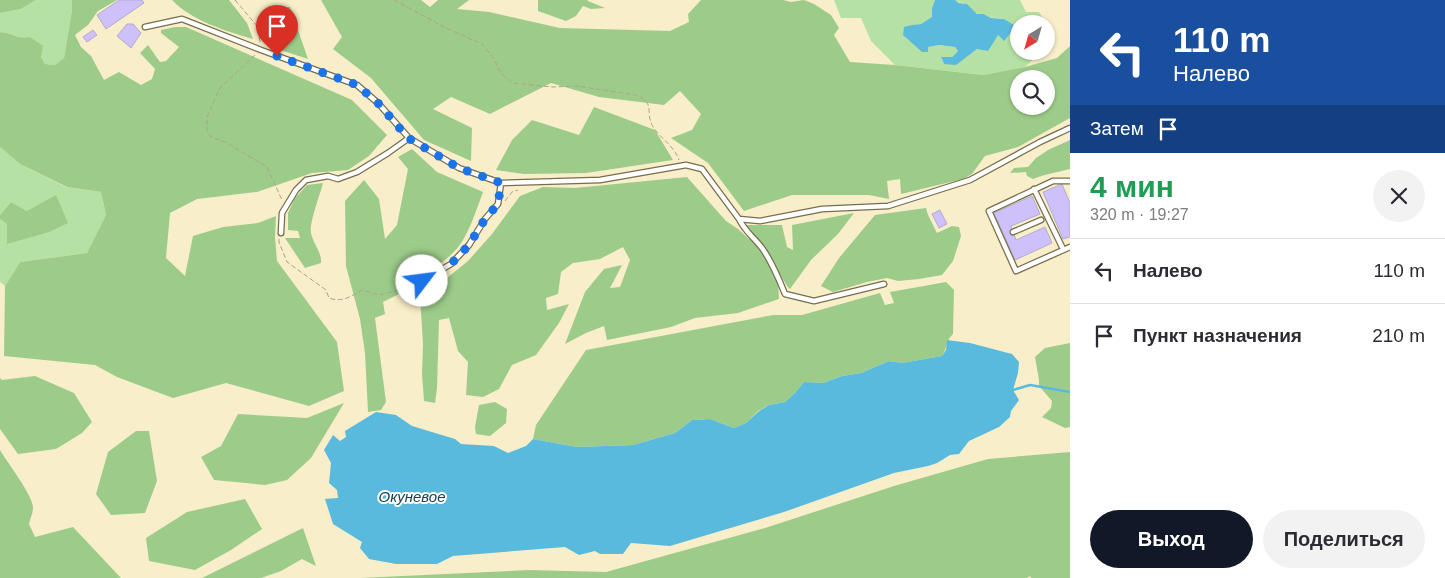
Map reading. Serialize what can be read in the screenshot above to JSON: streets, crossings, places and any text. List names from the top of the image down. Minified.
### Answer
{"water":["Окуневое"],"north":"bottom left","page":{"turn":["110 m","Налево"],"then":"Затем","heading":["4 мин","320 m · 19:27"],"list":[{"name":"Налево","value":"110 m"},{"name":"Пункт назначения","value":"210 m"}],"buttons":["Выход","Поделиться"]}}
